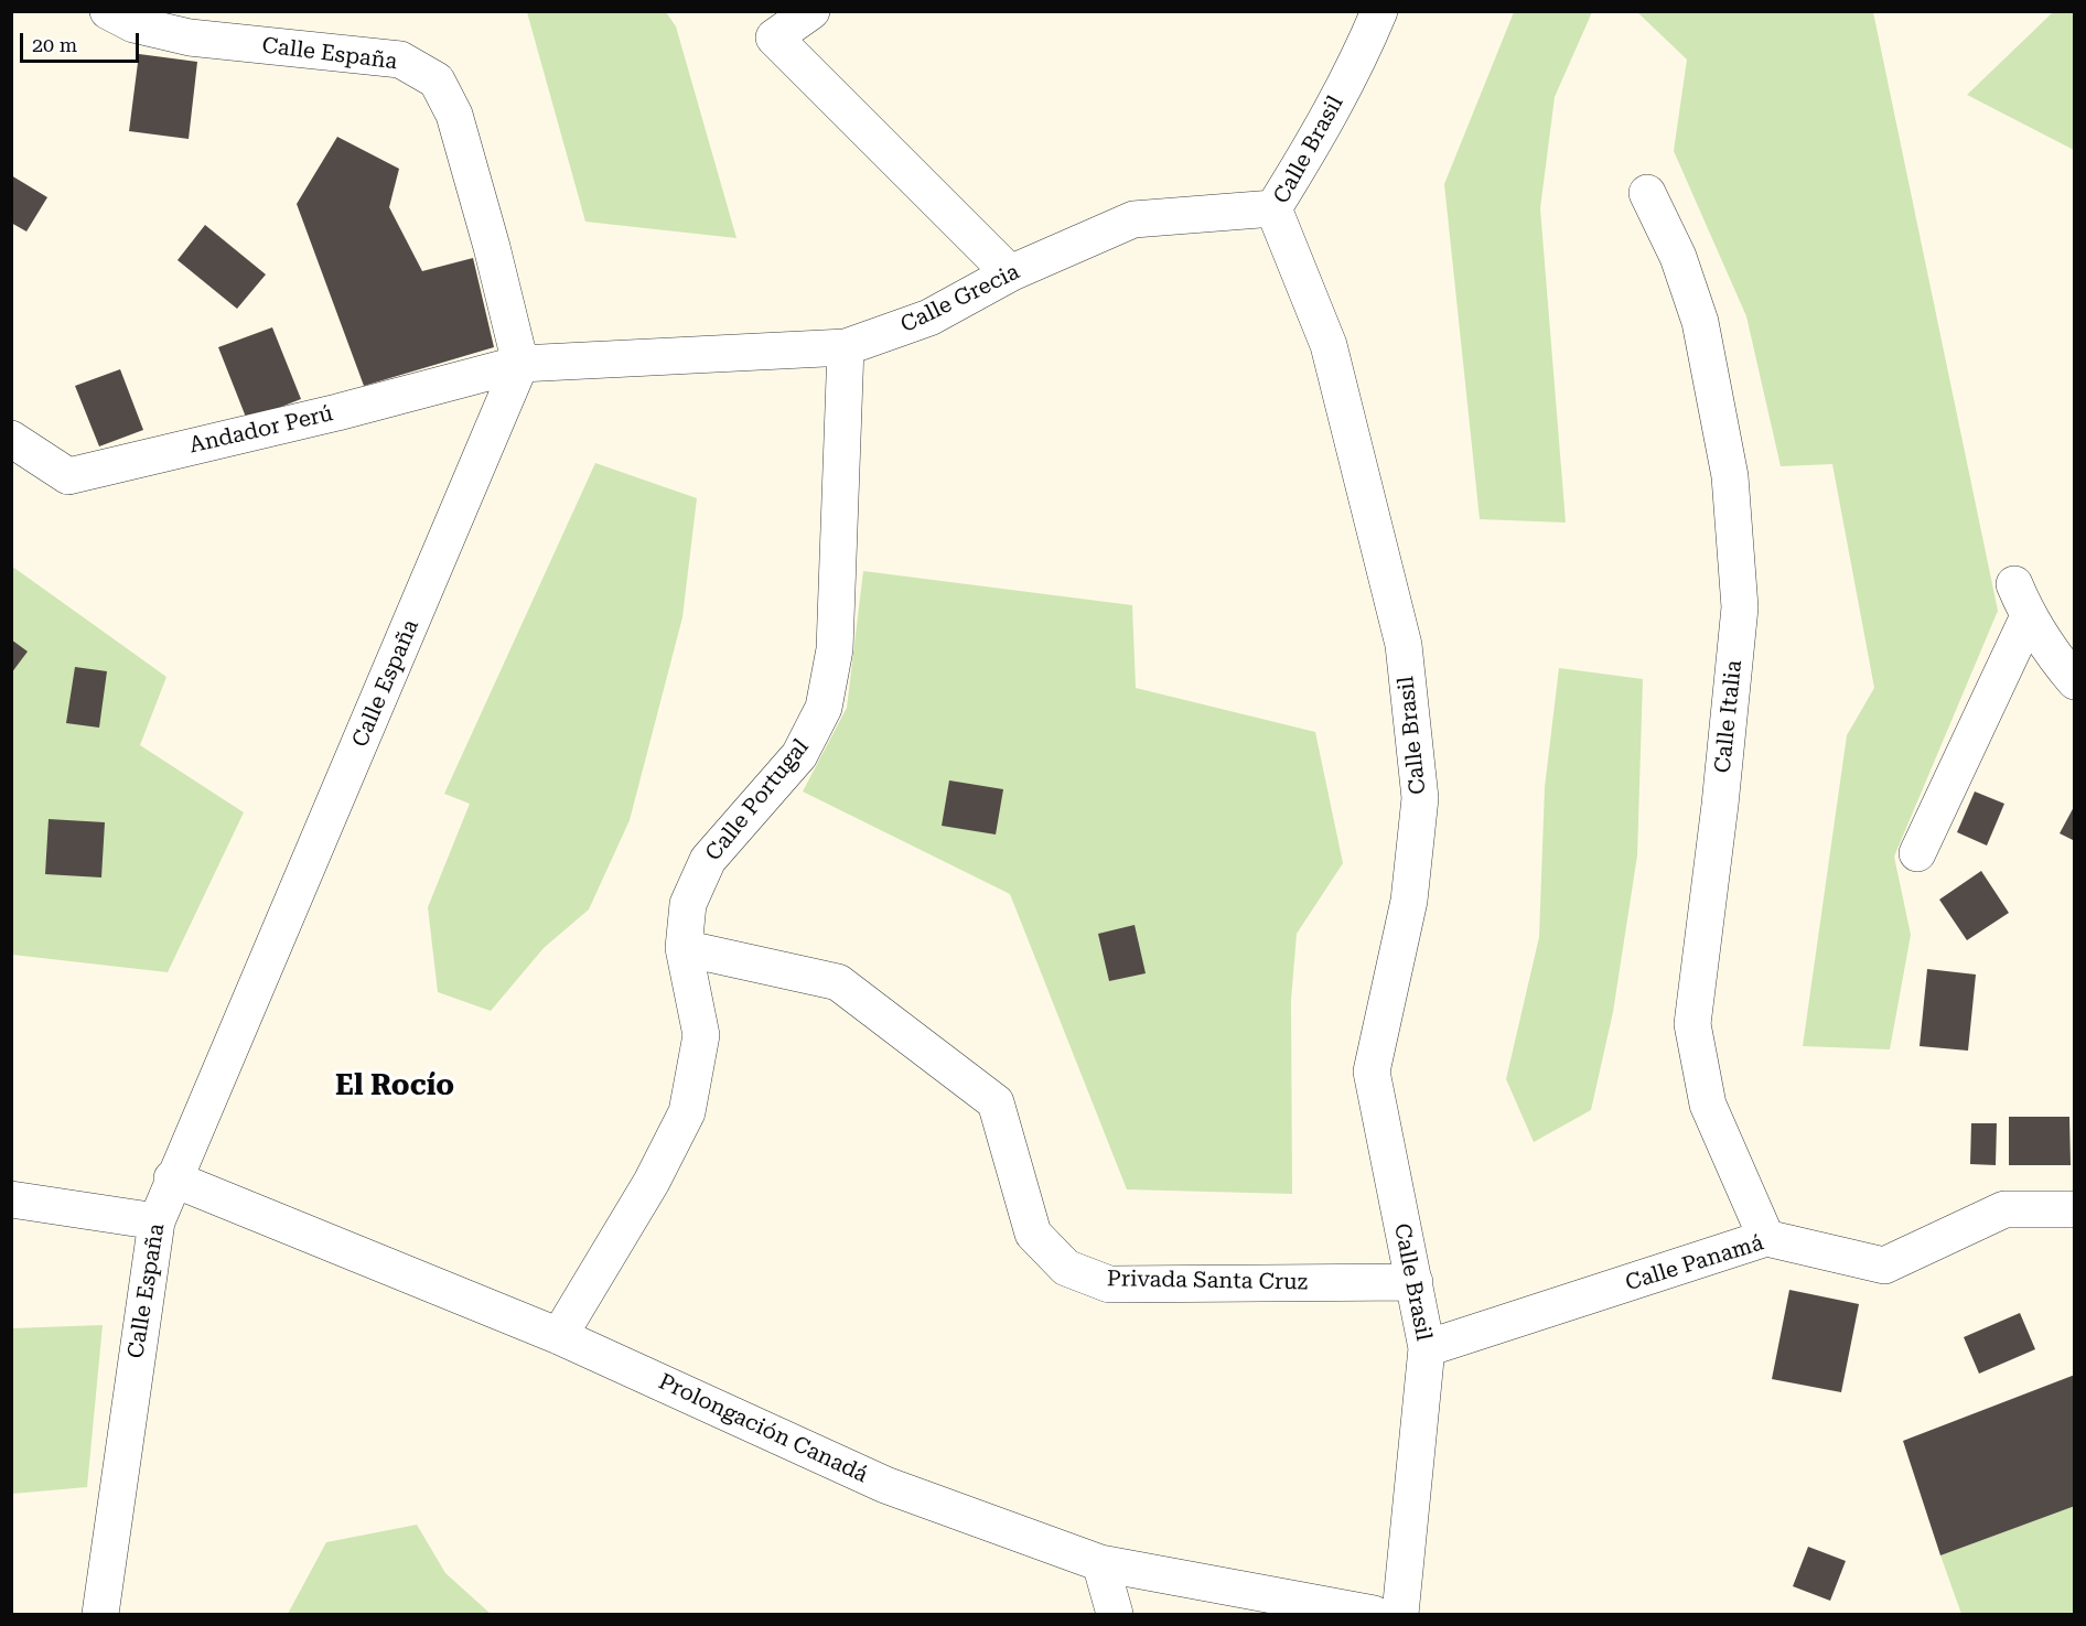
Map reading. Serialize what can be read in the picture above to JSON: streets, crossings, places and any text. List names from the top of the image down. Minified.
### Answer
{"streets":{"street":["Calle España","Calle Brasil","Calle Grecia","Andador Perú","Calle Italia","Calle Portugal","Calle Panamá","Privada Santa Cruz","Prolongación Canadá"]},"crossings":[["Calle España","Calle Grecia"],["Calle España","Andador Perú"],["Calle España","Prolongación Canadá"],["Calle Brasil","Calle Grecia"],["Calle Brasil","Calle Panamá"],["Calle Brasil","Privada Santa Cruz"],["Calle Grecia","Andador Perú"],["Calle Grecia","Calle Portugal"],["Calle Italia","Calle Panamá"],["Calle Portugal","Privada Santa Cruz"],["Calle Portugal","Prolongación Canadá"]],"districts":["El Rocío"],"scale_bar":"20 m"}
